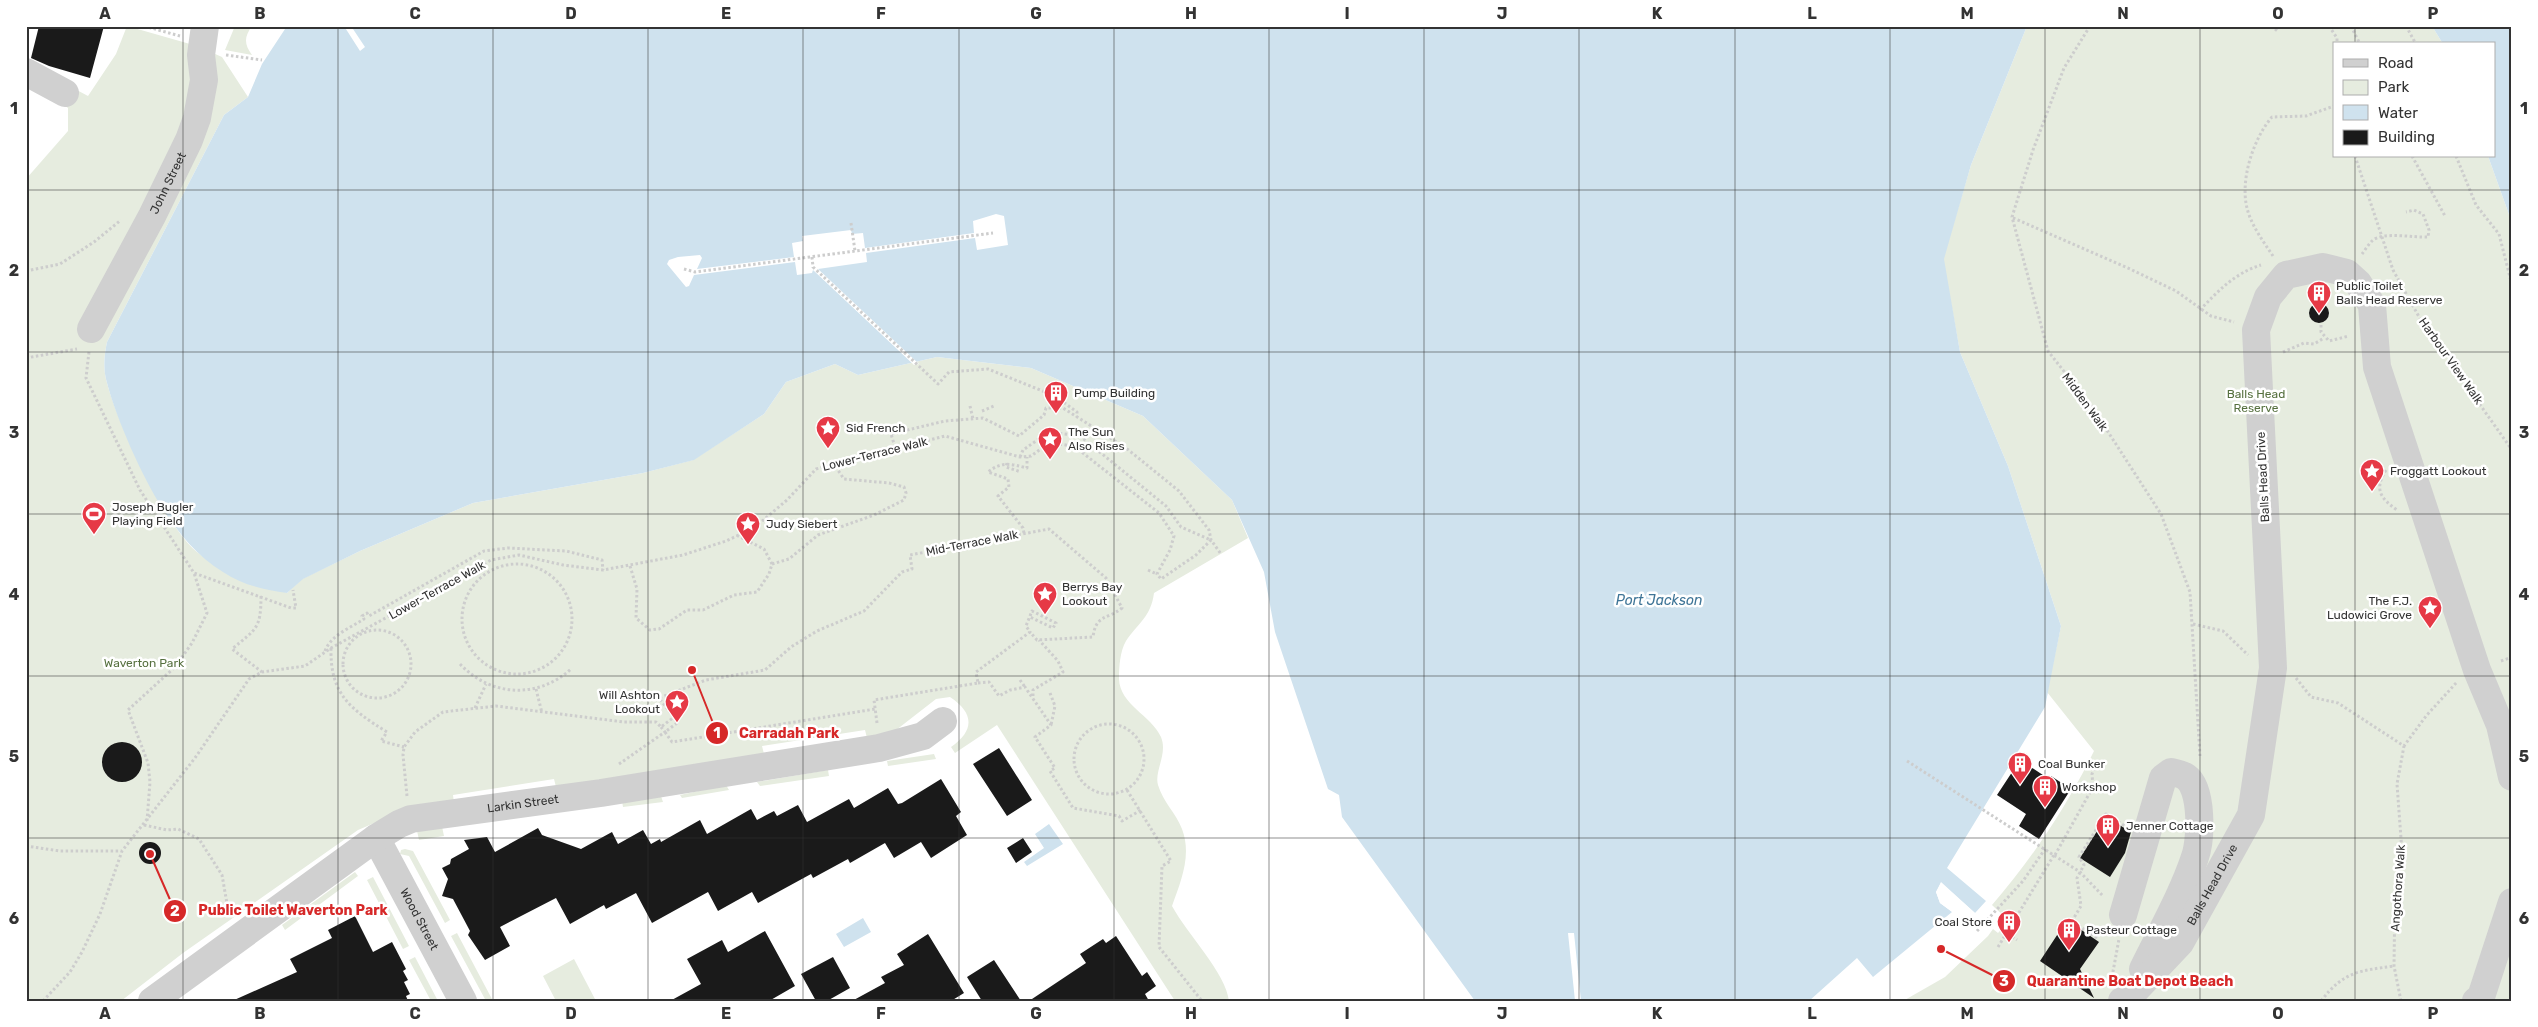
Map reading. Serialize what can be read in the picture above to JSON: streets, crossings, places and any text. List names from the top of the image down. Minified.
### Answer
{"streets":{"street":["John Street","Balls Head Drive","Larkin Street","Wood Street"],"path":["Harbour View Walk","Midden Walk","Lower-Terrace Walk","Mid-Terrace Walk","Angothora Walk"]},"crossings":[["Larkin Street","Wood Street"]],"water":["Port Jackson"],"parks":["Balls Head Reserve","Waverton Park"],"places":{"building":["Public Toilet Balls Head Reserve","Pump Building","Coal Bunker","Workshop","Jenner Cottage","Coal Store","Pasteur Cottage"],"place":["Sid French","The Sun Also Rises","Froggatt Lookout","Judy Siebert","Berrys Bay Lookout","The F.J. Ludowici Grove","Will Ashton Lookout"],"sports":["Joseph Bugler Playing Field"],"other":["Carradah Park","Public Toilet Waverton Park","Quarantine Boat Depot Beach"]},"legend":["Road","Park","Water","Building"],"grid":{"columns":["A","B","C","D","E","F","G","H","I","J","K","L","M","N","O","P"],"rows":["1","2","3","4","5","6"]}}
